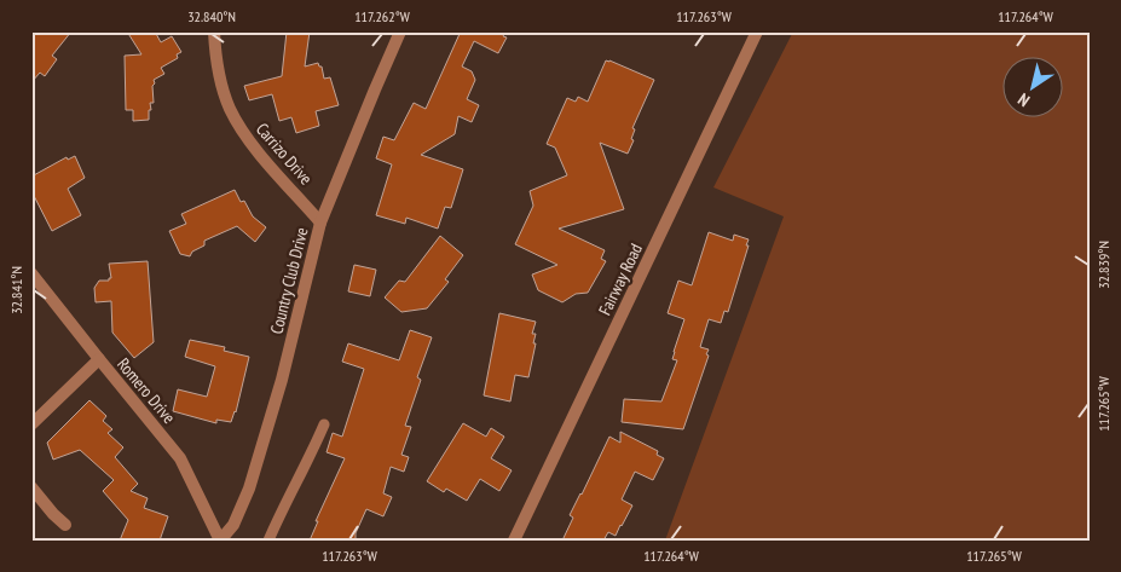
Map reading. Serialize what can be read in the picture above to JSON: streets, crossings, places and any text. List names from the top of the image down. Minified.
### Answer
{"streets":{"street":["Carrizo Drive","Fairway Road","Country Club Drive","Romero Drive"]},"crossings":[["Carrizo Drive","Country Club Drive"],["Country Club Drive","Romero Drive"]],"north":"bottom left","coordinates":["32.840°N","117.262°W","117.263°W","117.264°W","32.839°N","32.841°N","117.265°W"]}
